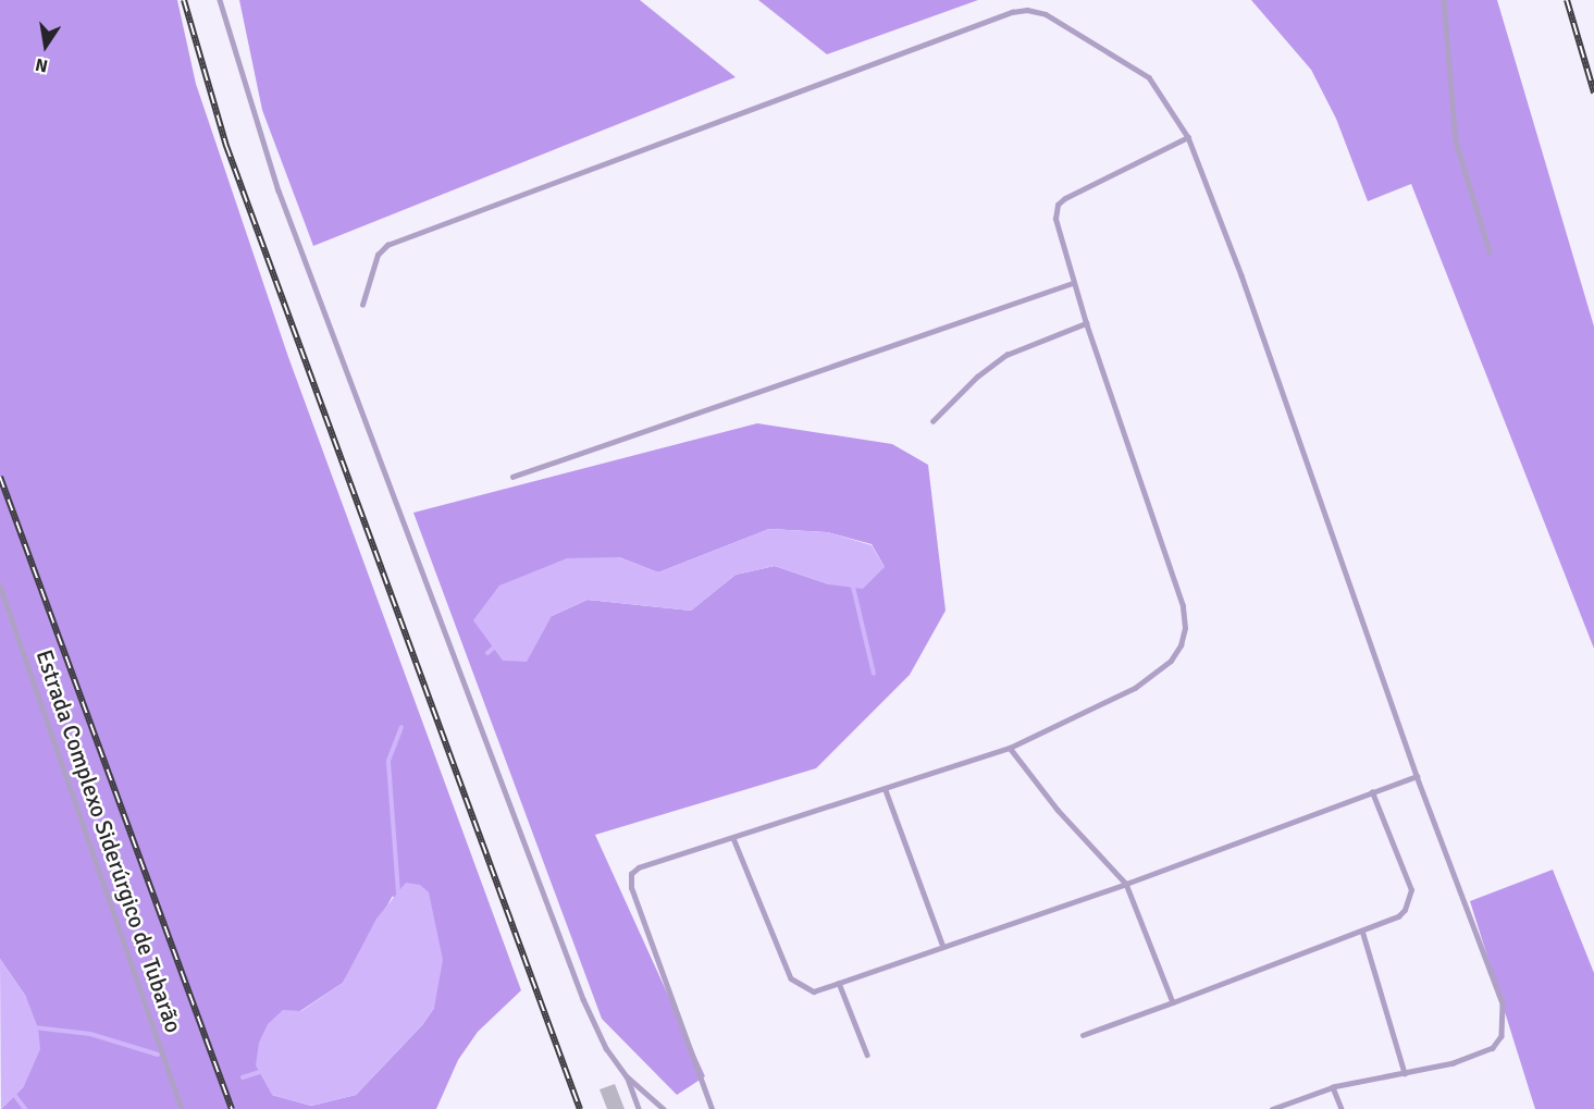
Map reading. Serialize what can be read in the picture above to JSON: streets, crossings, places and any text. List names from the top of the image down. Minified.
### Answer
{"streets":{"lane":["Estrada Complexo Siderúrgico de Tubarão"]},"north":"bottom"}
